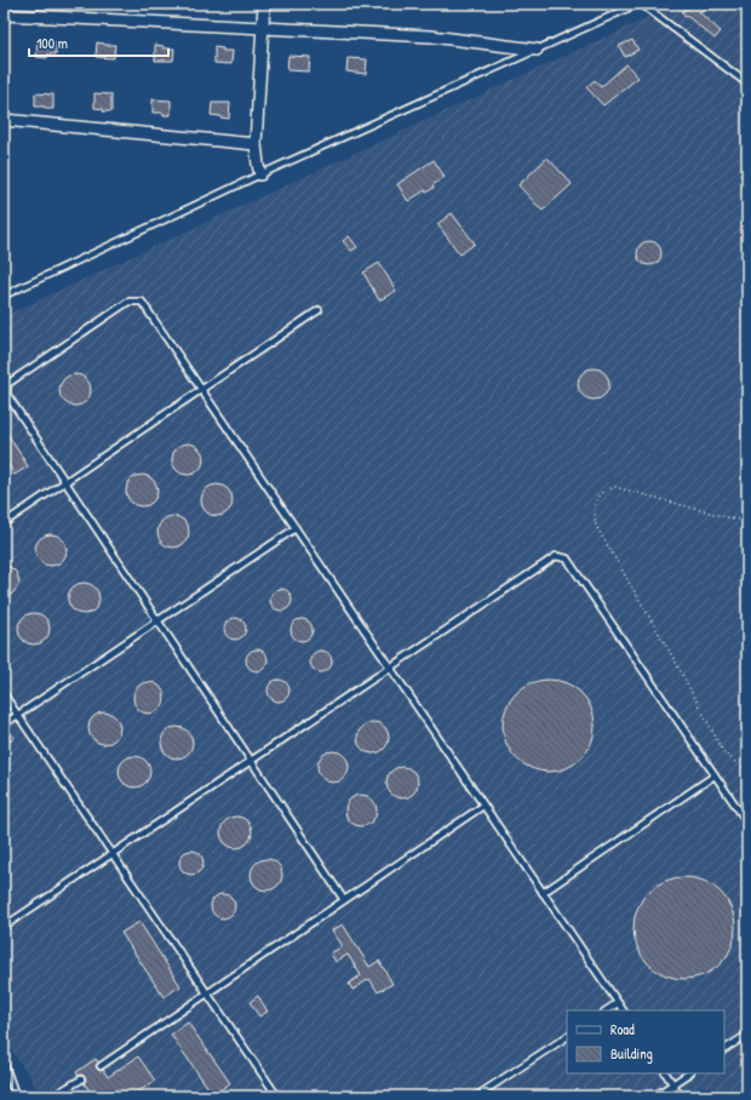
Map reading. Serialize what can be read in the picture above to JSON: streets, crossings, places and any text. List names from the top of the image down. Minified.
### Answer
{"legend":["Road","Building"],"scale_bar":"100 m"}
